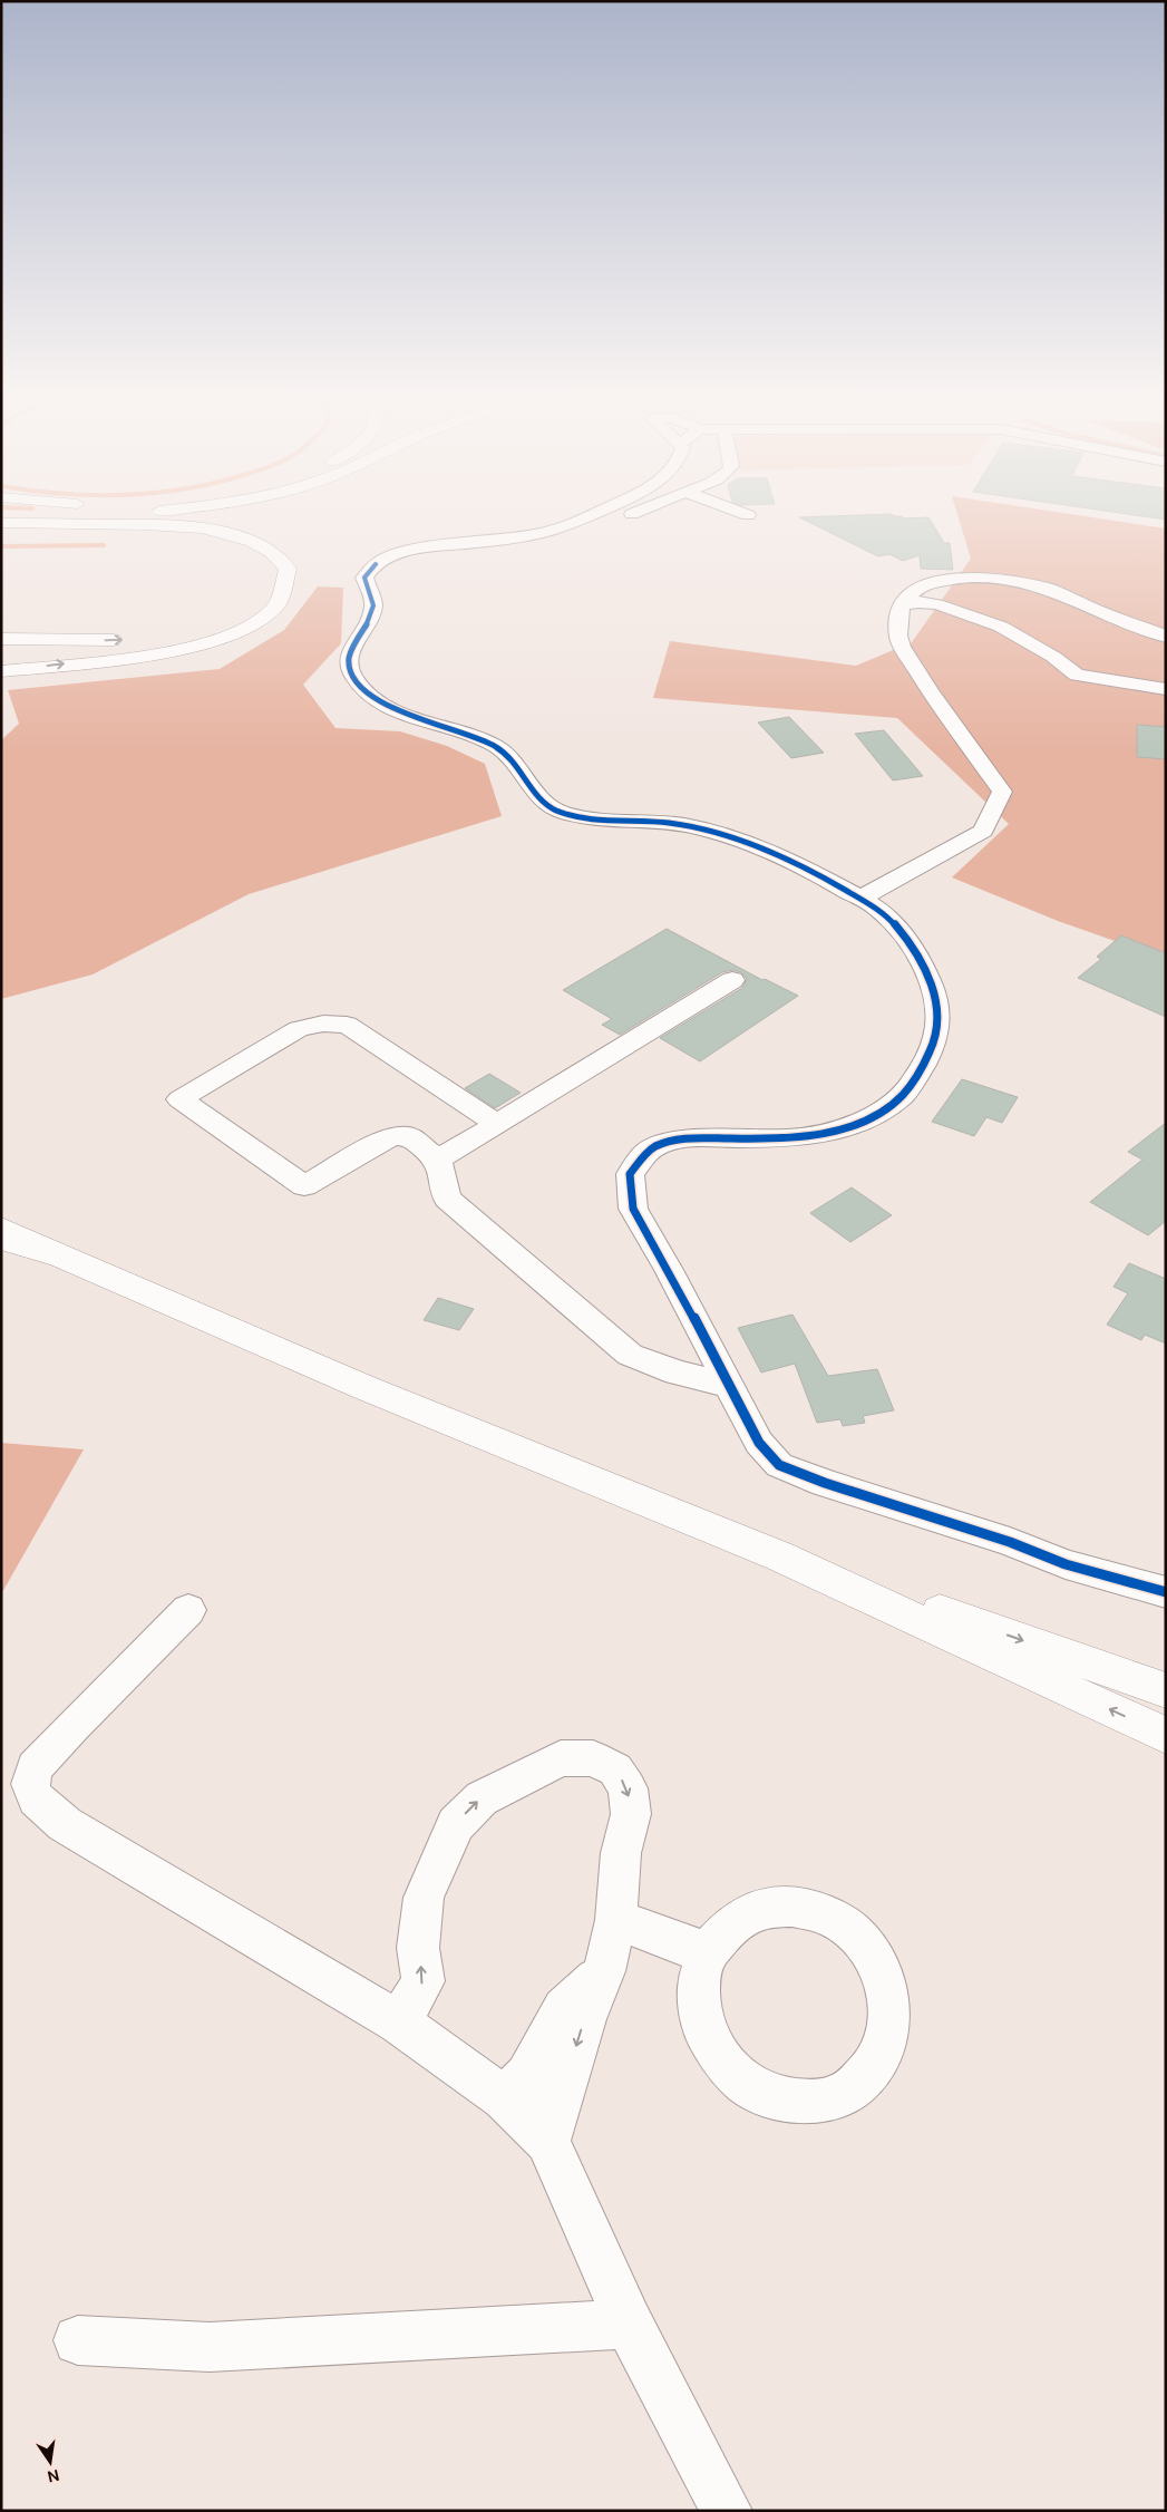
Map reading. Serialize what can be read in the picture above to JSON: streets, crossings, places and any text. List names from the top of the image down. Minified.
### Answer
{"north":"bottom"}
